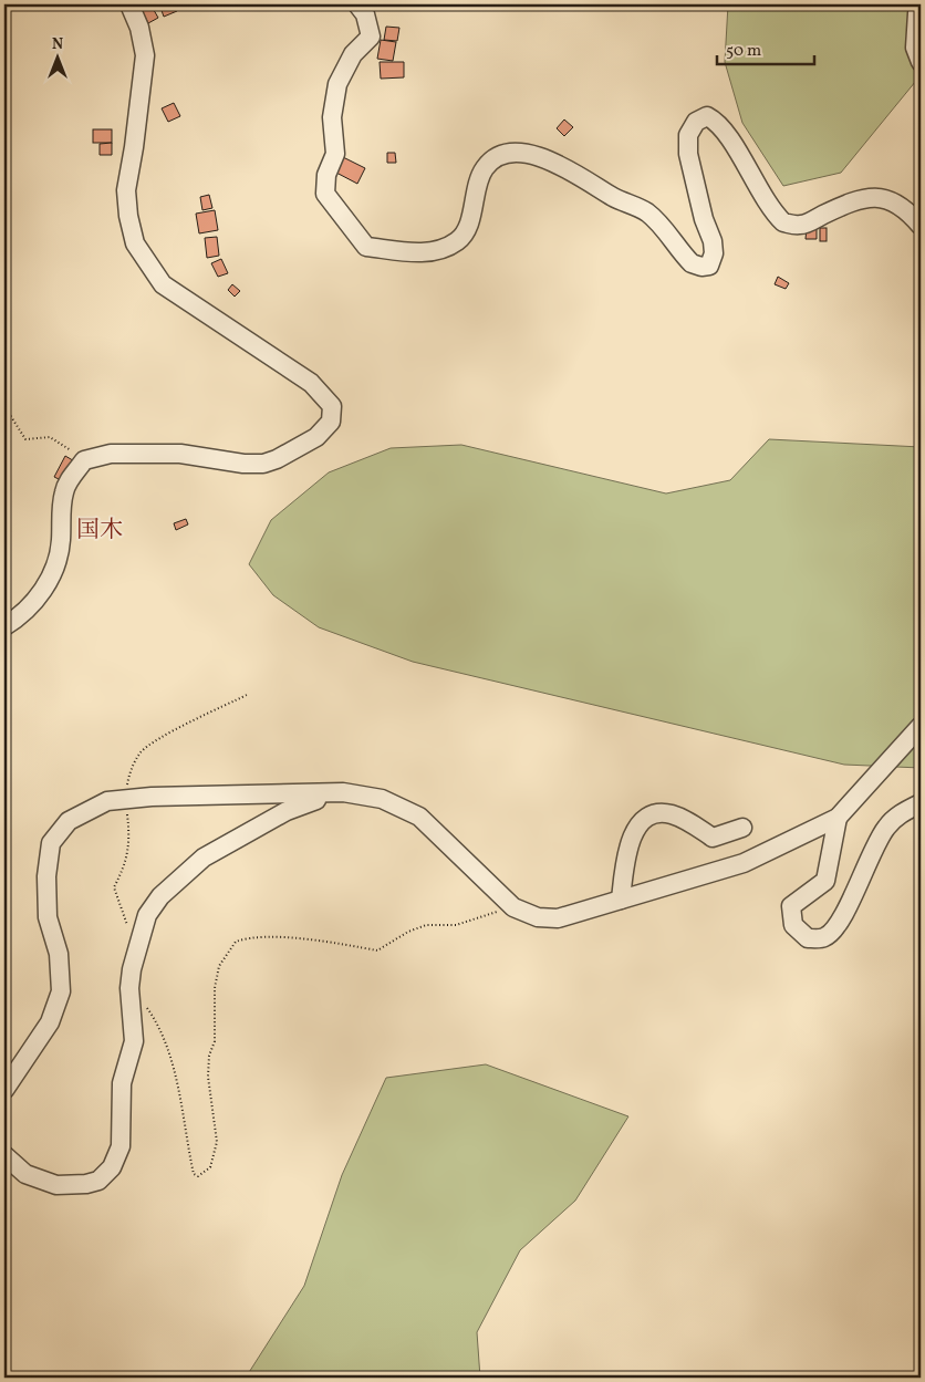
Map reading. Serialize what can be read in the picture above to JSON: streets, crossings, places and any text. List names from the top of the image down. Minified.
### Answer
{"districts":["国木"],"scale_bar":"50 m","north":"top"}
